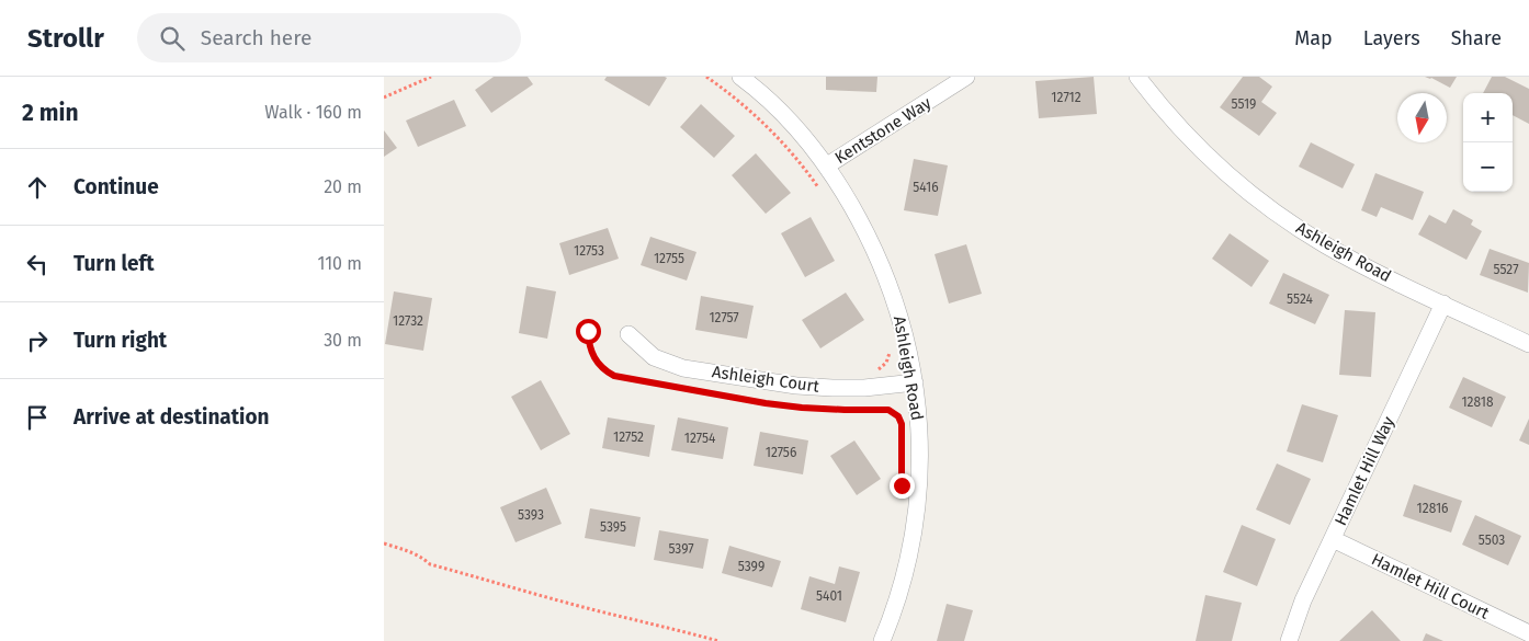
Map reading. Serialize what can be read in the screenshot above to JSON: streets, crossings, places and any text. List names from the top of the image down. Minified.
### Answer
{"streets":{"street":["Kentstone Way","Ashleigh Road","Ashleigh Court","Hamlet Hill Way","Hamlet Hill Court"]},"crossings":[["Kentstone Way","Ashleigh Road"],["Ashleigh Road","Ashleigh Court"],["Ashleigh Road","Hamlet Hill Way"],["Hamlet Hill Way","Hamlet Hill Court"]],"house_numbers":["12712","5519","5416","12753","12755","5527","5524","12757","12732","12818","12752","12754","12756","12816","5393","5395","5503","5397","5399","5401"],"north":"bottom","page":{"header":"Strollr","search":"Search here","nav":["Map","Layers","Share"],"heading":["2 min","Walk · 160 m"],"map_buttons":["+","−"],"list":[["Continue","20 m"],["Turn left","110 m"],["Turn right","30 m"],"Arrive at destination"]}}
